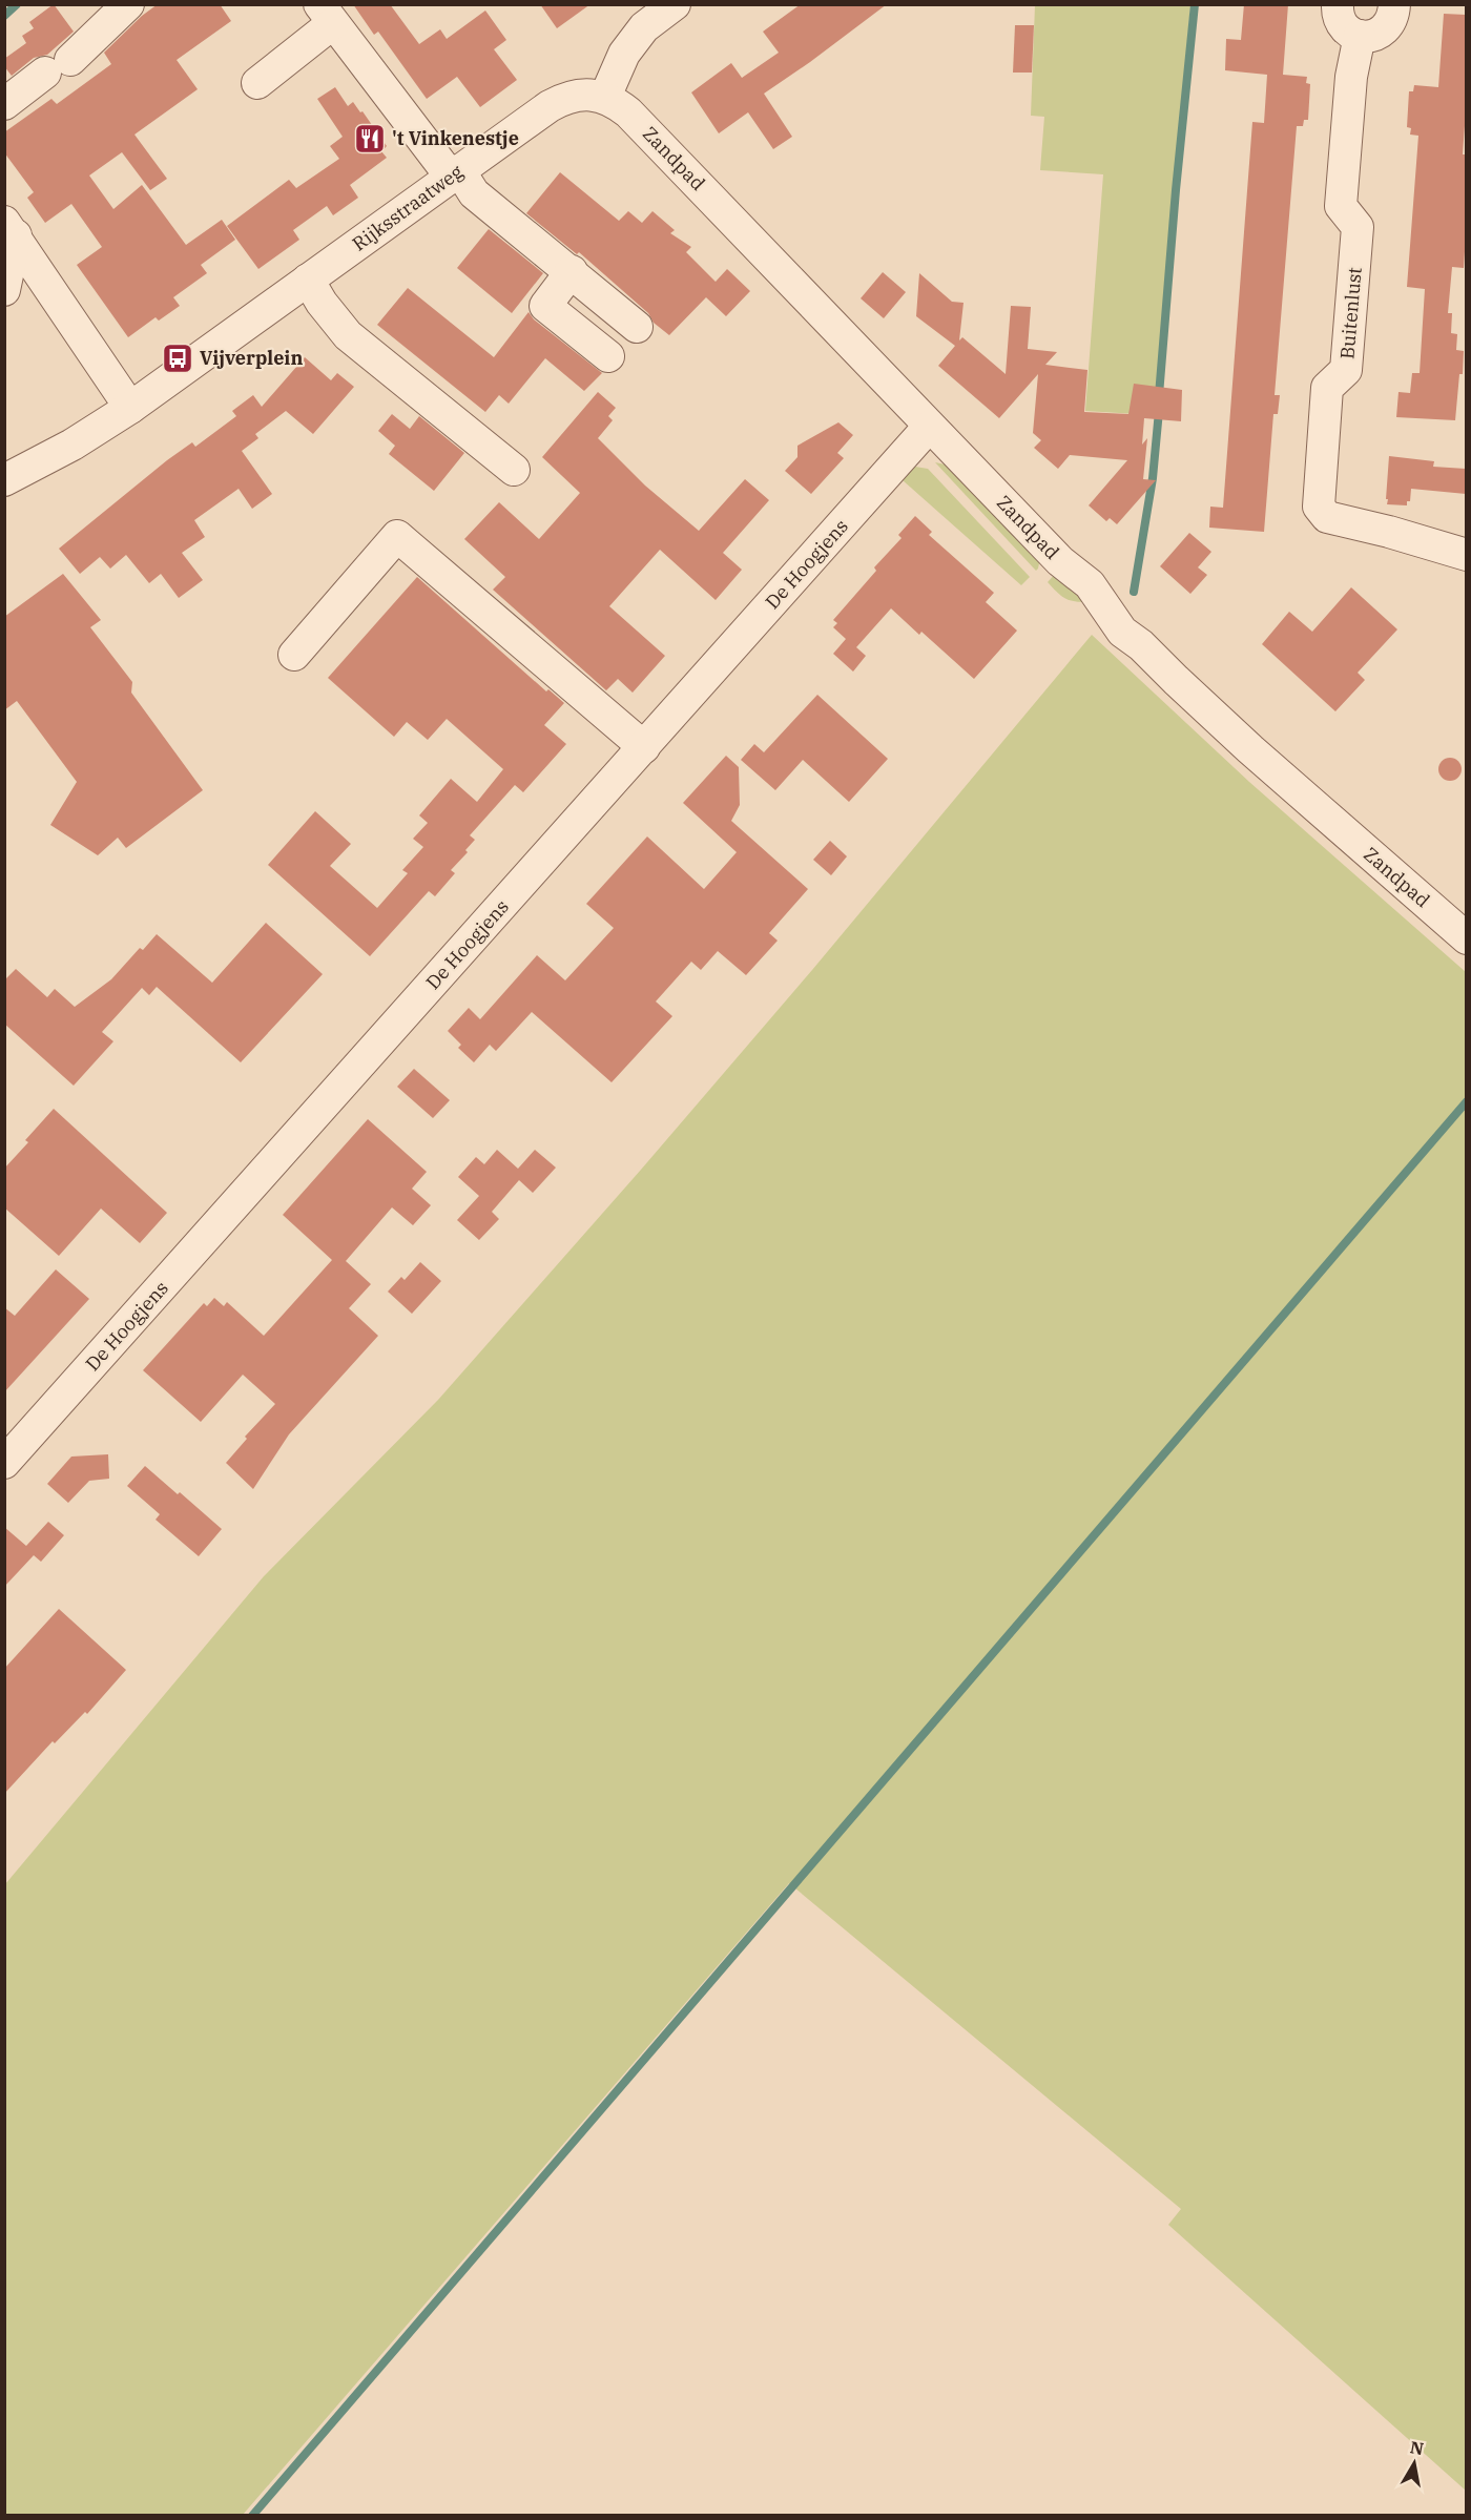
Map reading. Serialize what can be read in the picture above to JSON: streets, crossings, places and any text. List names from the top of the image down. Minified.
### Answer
{"streets":{"street":["Zandpad","Rijksstraatweg","Buitenlust","De Hoogjens"]},"crossings":[["Zandpad","Rijksstraatweg"],["Zandpad","De Hoogjens"]],"places":{"restaurant":["'t Vinkenestje"],"bus stop":["Vijverplein"]},"north":"top"}
